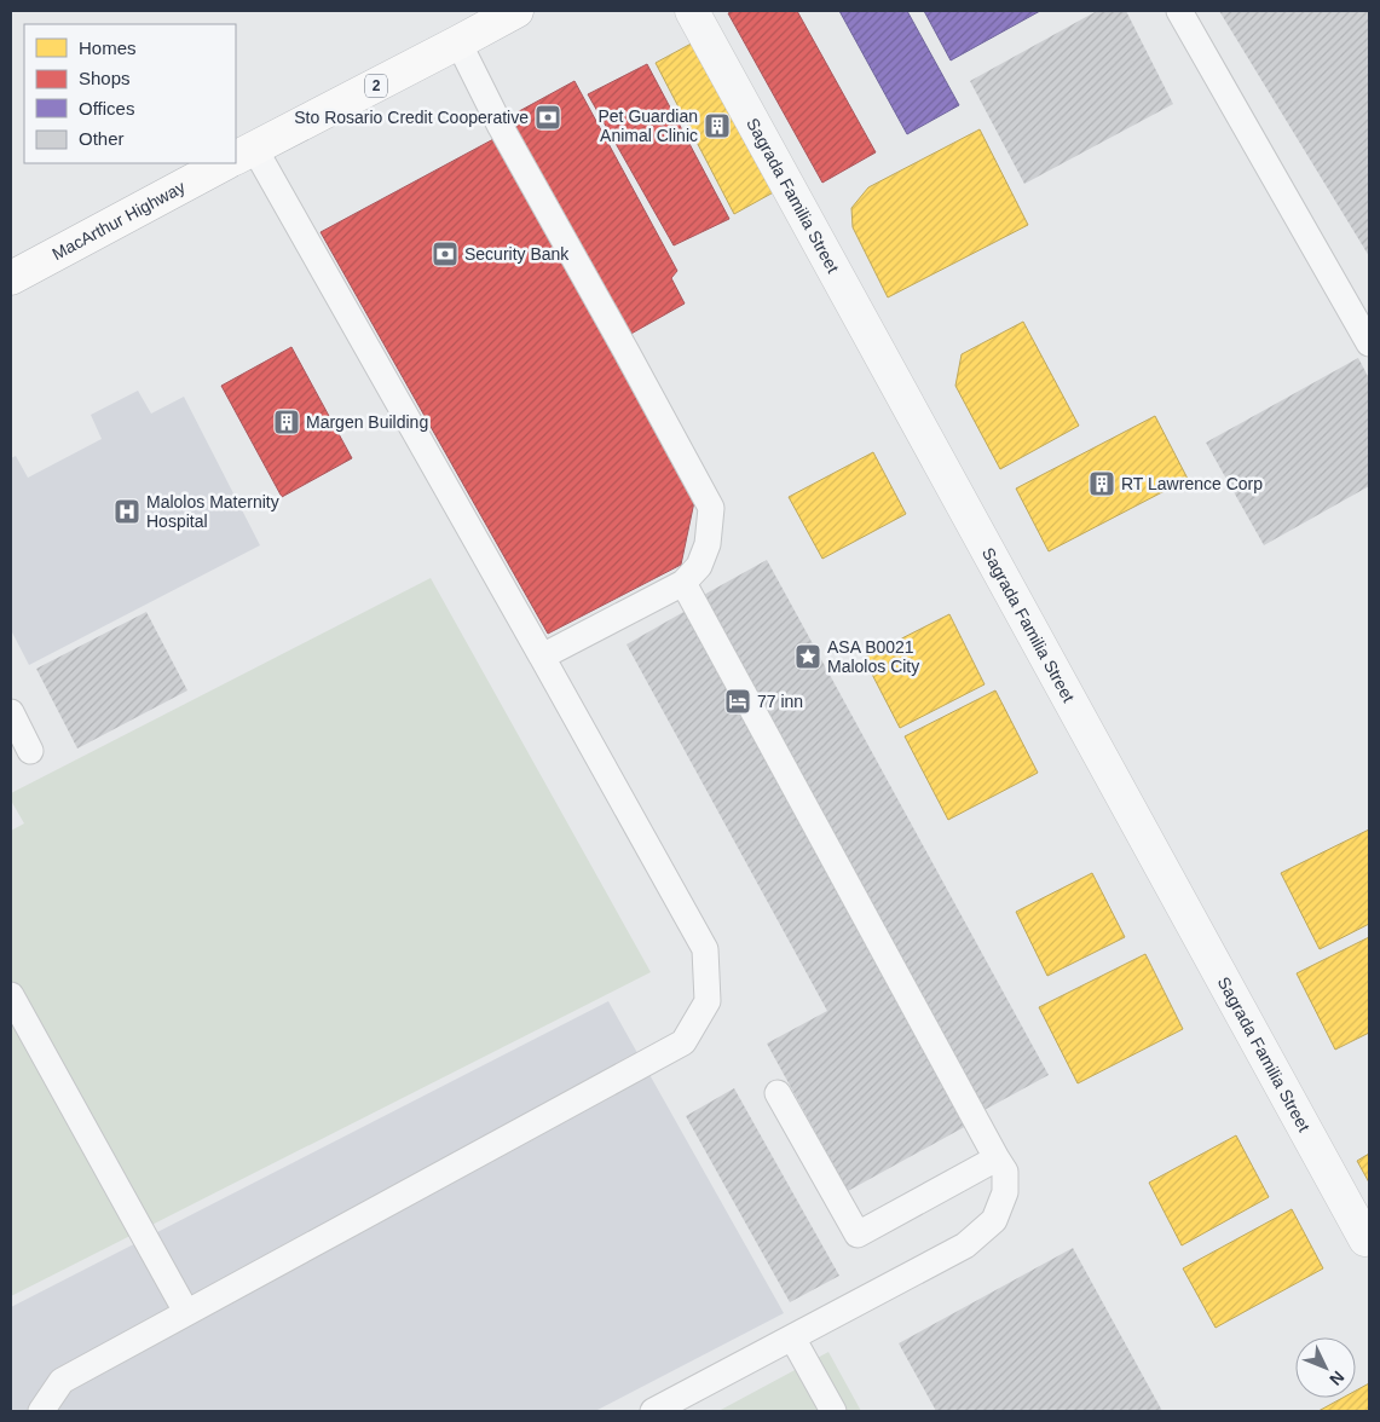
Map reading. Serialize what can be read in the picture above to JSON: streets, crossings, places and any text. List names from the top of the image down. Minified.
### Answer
{"streets":{"highway":["2","MacArthur Highway"],"street":["Sagrada Familia Street"]},"places":{"bank":["Sto Rosario Credit Cooperative","Security Bank"],"building":["Pet Guardian Animal Clinic","Margen Building","RT Lawrence Corp"],"hospital":["Malolos Maternity Hospital"],"place":["ASA B0021 Malolos City"],"hotel":["77 inn"]},"legend":["Homes","Shops","Offices","Other"],"north":"bottom right"}
